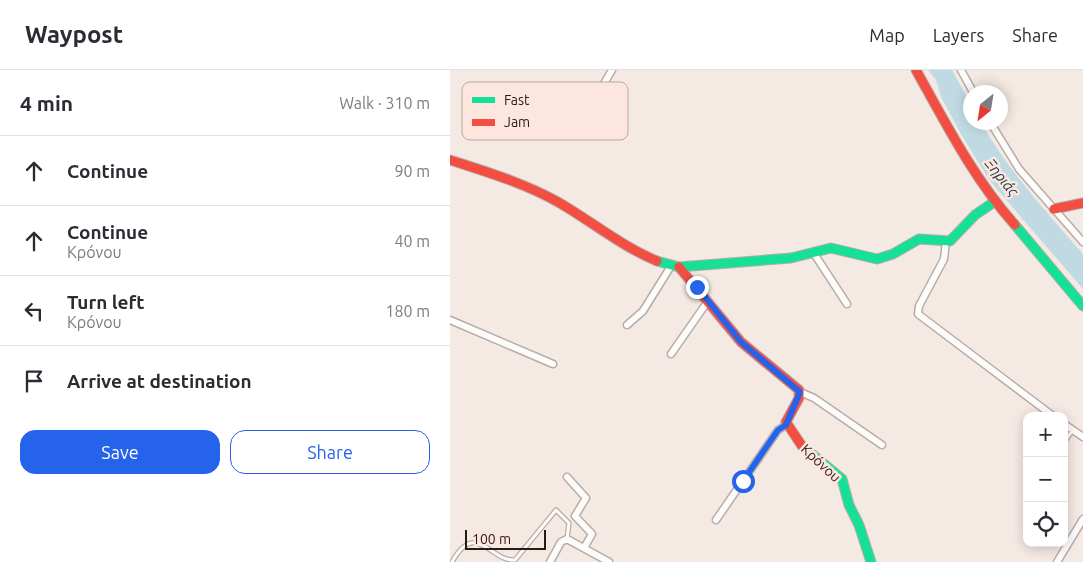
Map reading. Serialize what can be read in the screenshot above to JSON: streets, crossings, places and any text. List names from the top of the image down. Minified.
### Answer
{"streets":{"street":["Κρόνου"]},"water":["Ξηριάς"],"legend":["Fast","Jam"],"scale_bar":"100 m","north":"bottom left","page":{"header":"Waypost","nav":["Map","Layers","Share"],"heading":["4 min","Walk · 310 m"],"list":[["Continue","90 m"],["Continue","Κρόνου","40 m"],["Turn left","Κρόνου","180 m"],"Arrive at destination"],"map_buttons":["+","−"],"buttons":["Save","Share"],"scale":"100 m"}}
